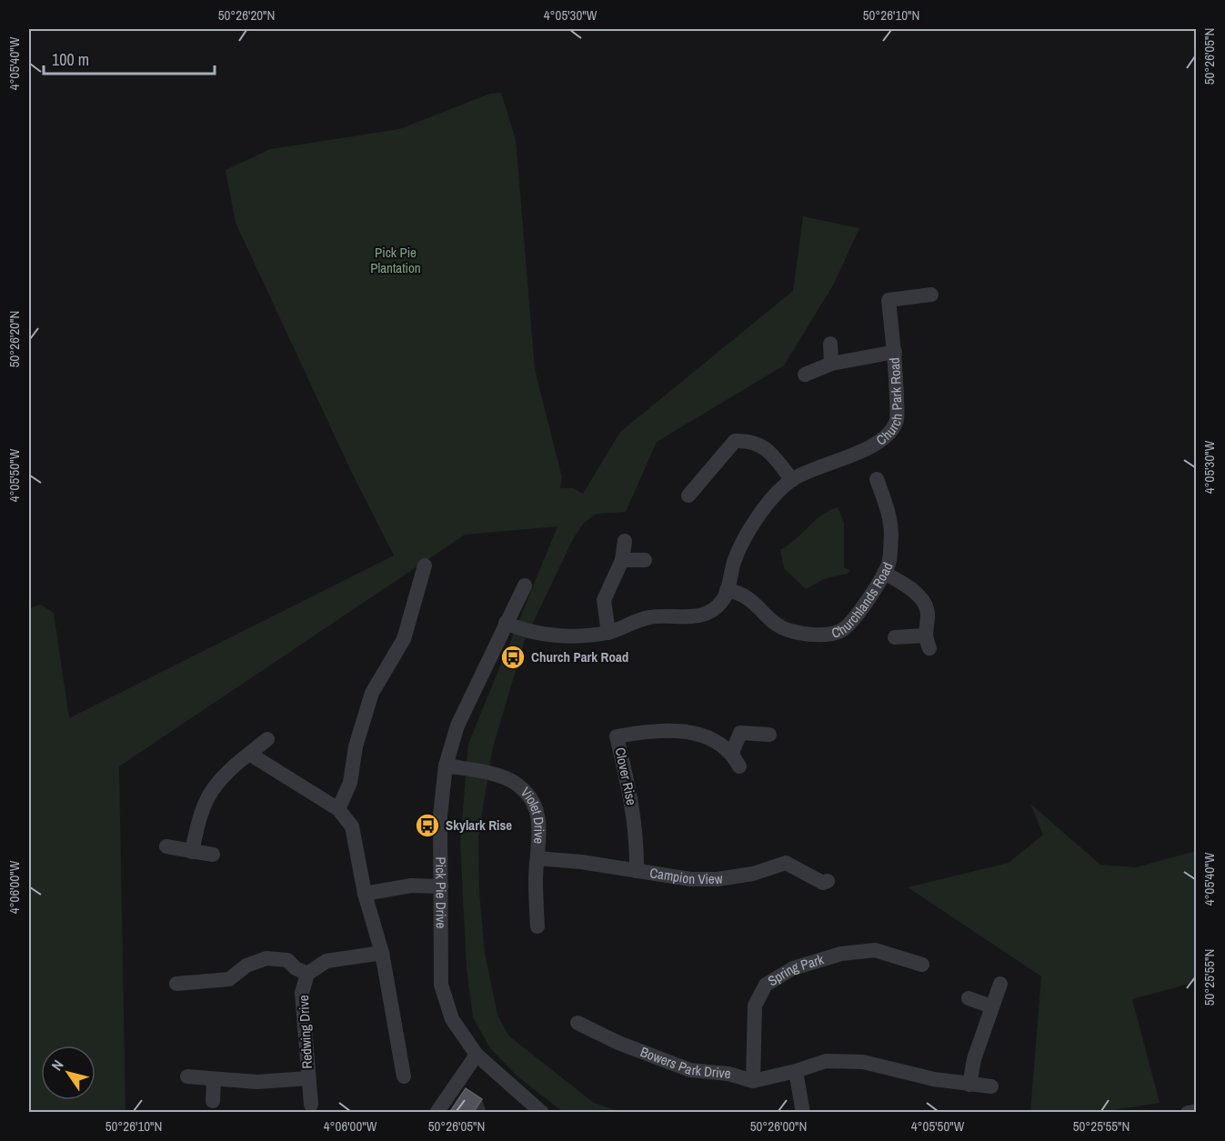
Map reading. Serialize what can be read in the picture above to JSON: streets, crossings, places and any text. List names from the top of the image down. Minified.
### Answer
{"streets":{"street":["Church Park Road","Churchlands Road","Clover Rise","Violet Drive","Campion View","Pick Pie Drive","Spring Park","Redwing Drive","Bowers Park Drive"]},"crossings":[["Church Park Road","Churchlands Road"],["Church Park Road","Pick Pie Drive"],["Clover Rise","Campion View"],["Violet Drive","Campion View"],["Violet Drive","Pick Pie Drive"],["Spring Park","Bowers Park Drive"]],"parks":["Pick Pie Plantation"],"places":{"bus stop":["Church Park Road","Skylark Rise"]},"scale_bar":"100 m","north":"top left","coordinates":["50°26'20\"N","4°05'30\"W","50°26'10\"N","50°26'05\"N","4°05'40\"W","4°05'50\"W","4°06'00\"W","50°25'55\"N","50°26'00\"N"]}
